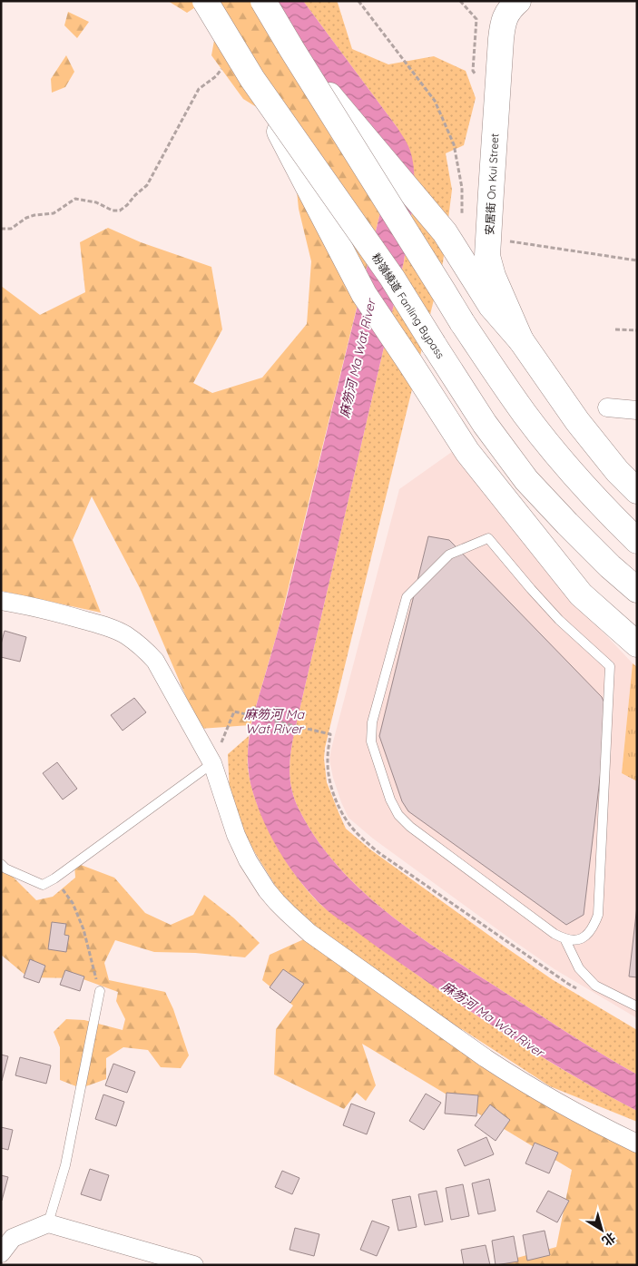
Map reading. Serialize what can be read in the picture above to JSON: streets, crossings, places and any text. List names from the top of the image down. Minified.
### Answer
{"streets":{"main road":["安居街 On Kui Street","粉嶺繞道 Fanling Bypass"]},"water":["麻笏河 Ma Wat River"],"north":"bottom right"}
